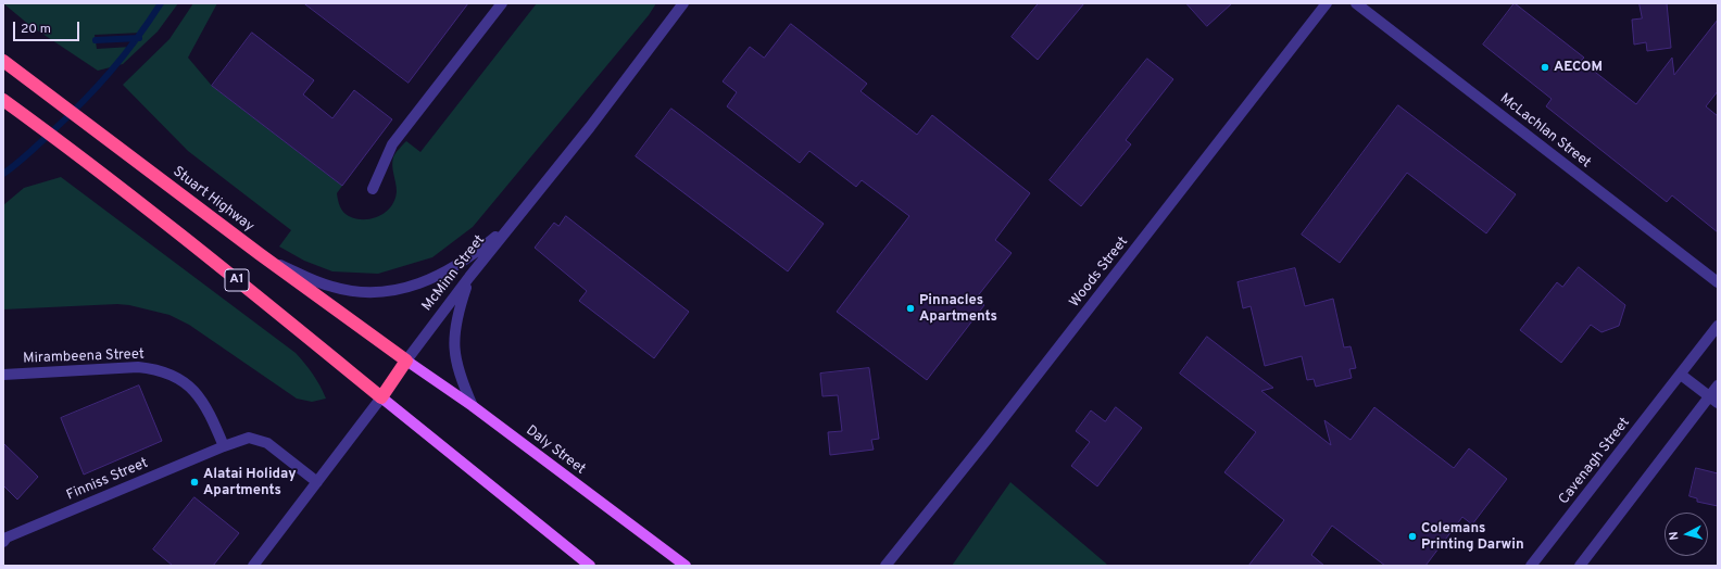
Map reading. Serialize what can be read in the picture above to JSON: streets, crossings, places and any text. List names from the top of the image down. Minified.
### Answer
{"streets":{"highway":["Stuart Highway","McMinn Street","A1"],"main road":["Daly Street"],"street":["McLachlan Street","Woods Street","Mirambeena Street","Cavenagh Street","Finniss Street"]},"crossings":[["Stuart Highway","McMinn Street"],["Stuart Highway","Daly Street"],["McMinn Street","A1"],["McMinn Street","Daly Street"],["Mirambeena Street","Finniss Street"]],"places":["AECOM","Pinnacles Apartments","Alatai Holiday Apartments","Colemans Printing Darwin"],"scale_bar":"20 m","north":"left"}
